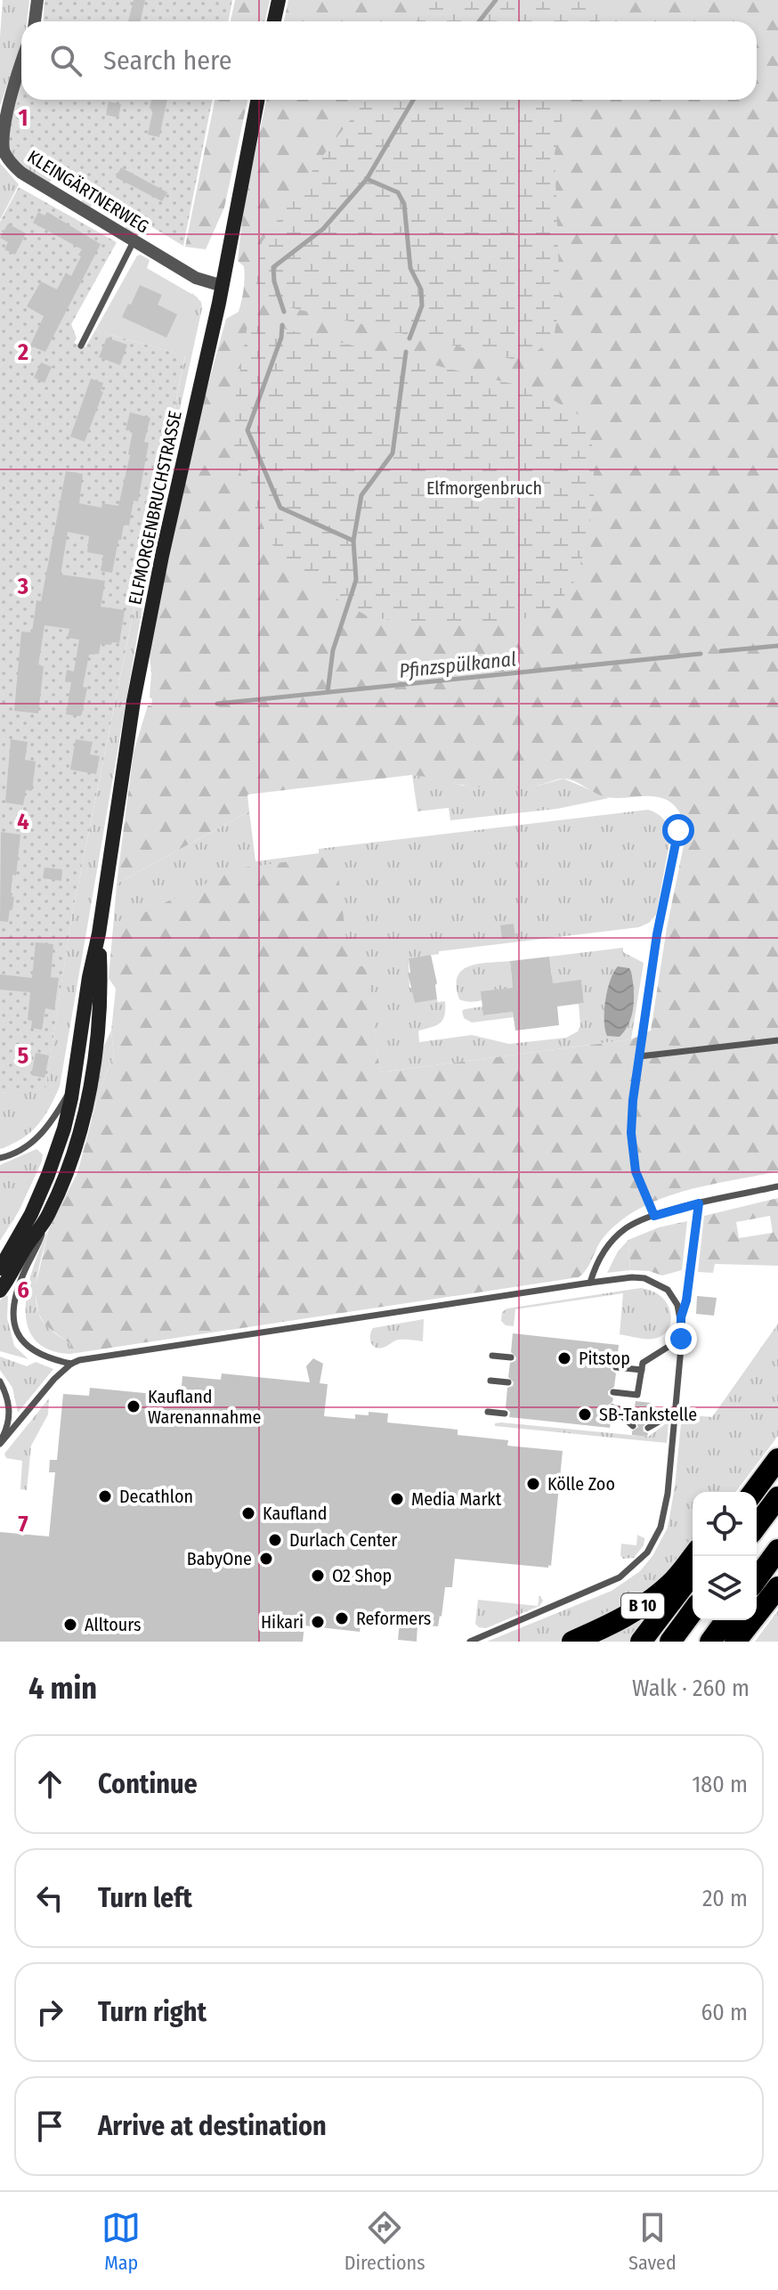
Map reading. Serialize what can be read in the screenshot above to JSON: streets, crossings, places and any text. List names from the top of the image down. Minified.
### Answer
{"streets":{"highway":["B 10"],"main road":["ELFMORGENBRUCHSTRASSE"],"street":["KLEINGÄRTNERWEG"]},"crossings":[["KLEINGÄRTNERWEG","ELFMORGENBRUCHSTRASSE"]],"water":["Pfinzspülkanal"],"parks":["Elfmorgenbruch"],"places":["Pitstop","Kaufland Warenannahme","SB-Tankstelle","Kölle Zoo","Decathlon","Media Markt","Kaufland","Durlach Center","BabyOne","O2 Shop","Reformers","Hikari","Alltours"],"page":{"search":"Search here","heading":["4 min","Walk · 260 m"],"list":[["Continue","180 m"],["Turn left","20 m"],["Turn right","60 m"],"Arrive at destination"],"nav":["Map","Directions","Saved"]},"grid":{"rows":["1","2","3","4","5","6","7"]}}
